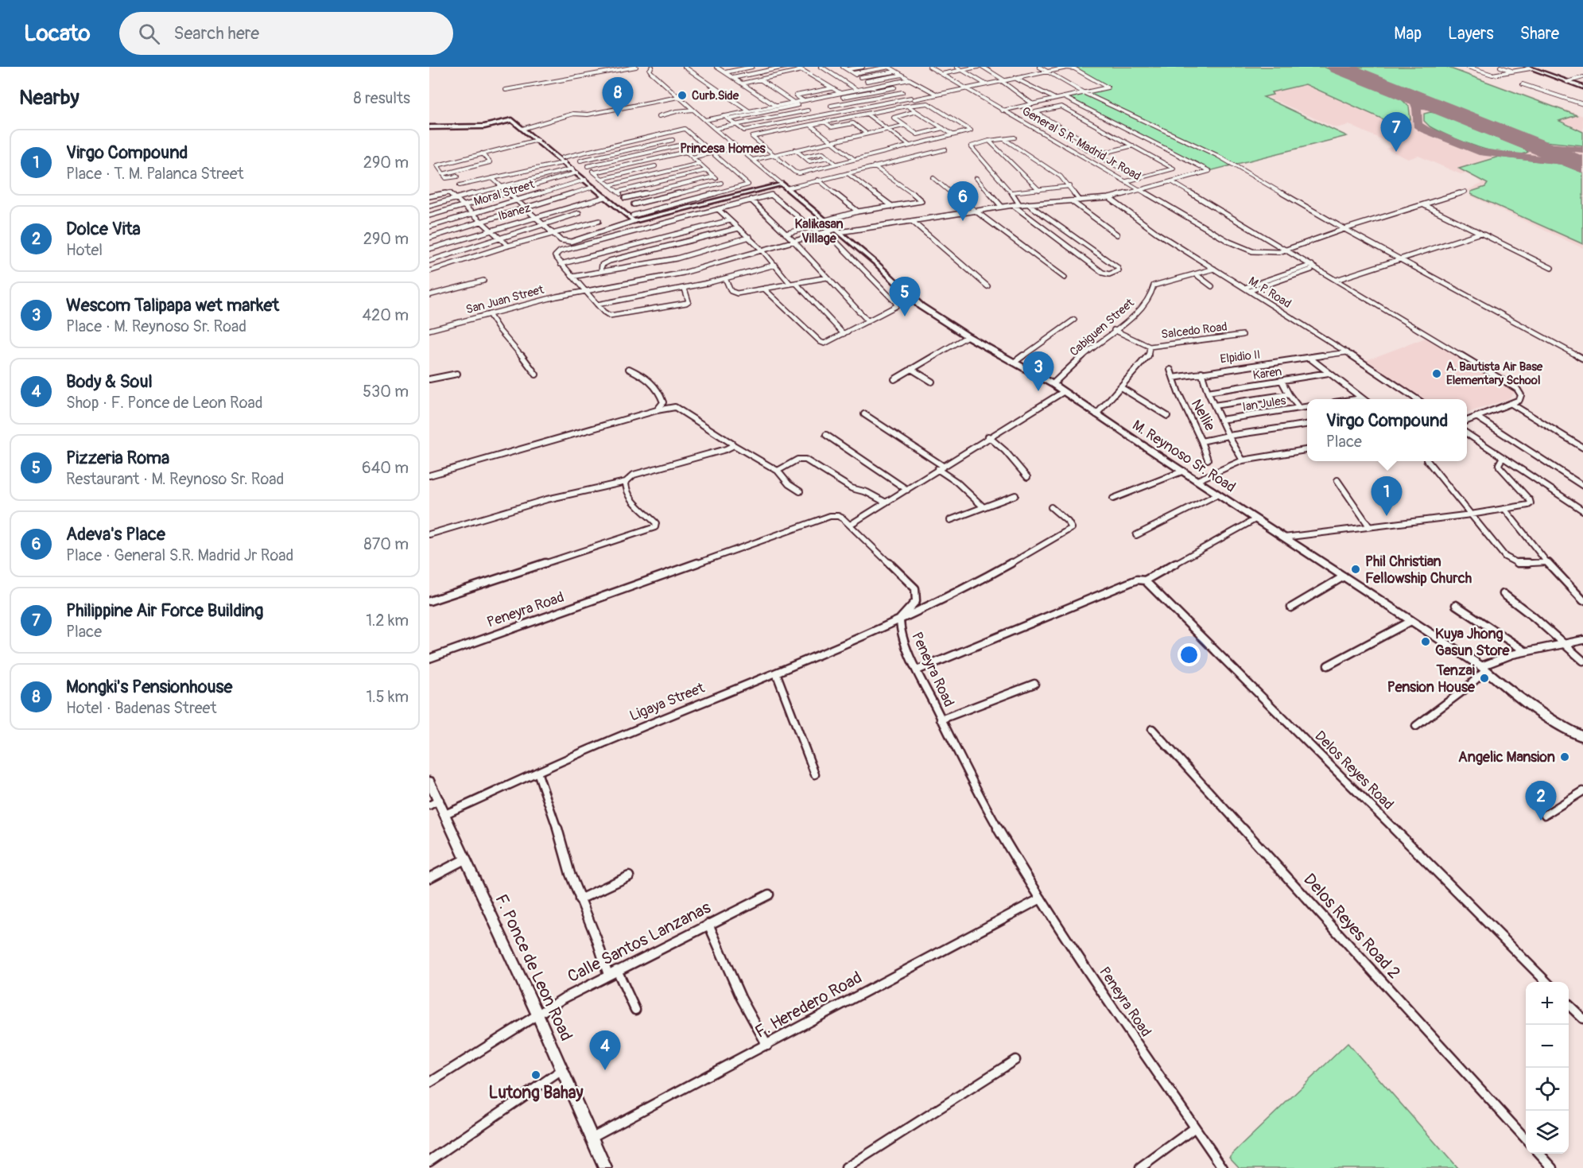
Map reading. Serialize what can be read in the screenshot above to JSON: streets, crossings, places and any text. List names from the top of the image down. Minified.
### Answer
{"streets":{"street":["General S.R. Madrid Jr Road","Moral Street","Ibanez","M. P. Road","San Juan Street","Cabiguen Street","Salcedo Road","Elpidio II","Karen","Ian Jules","Nellie","M. Reynoso Sr. Road","Peneyra Road","Ligaya Street","Delos Reyes Road","Delos Reyes Road 2","Calle Santos Lanzanas","F. Ponce de Leon Road","F. Heredero Road"]},"crossings":[["General S.R. Madrid Jr Road","M. P. Road"],["General S.R. Madrid Jr Road","San Juan Street"],["General S.R. Madrid Jr Road","M. Reynoso Sr. Road"],["M. P. Road","Cabiguen Street"],["M. P. Road","Elpidio II"],["Cabiguen Street","M. Reynoso Sr. Road"],["Salcedo Road","M. Reynoso Sr. Road"],["Elpidio II","Nellie"],["Peneyra Road","Ligaya Street"],["Peneyra Road","F. Heredero Road"],["Ligaya Street","F. Ponce de Leon Road"],["Calle Santos Lanzanas","F. Ponce de Leon Road"],["F. Ponce de Leon Road","F. Heredero Road"]],"districts":["Princesa Homes","Kalikasan Village"],"places":["Curb.Side","A. Bautista Air Base Elementary School","Phil Christian Fellowship Church","Kuya Jhong Gasun Store","Tenzai Pension House","Angelic Mansion","Lutong Bahay"],"page":{"header":"Locato","search":"Search here","nav":["Map","Layers","Share"],"heading":["Nearby","8 results"],"pins":["8","7","6","5","3","1","2","4"],"list":[{"mark":"1","name":"Virgo Compound","note":"Place · T. M. Palanca Street","value":"290 m"},{"mark":"2","name":"Dolce Vita","note":"Hotel","value":"290 m"},{"mark":"3","name":"Wescom Talipapa wet market","note":"Place · M. Reynoso Sr. Road","value":"420 m"},{"mark":"4","name":"Body & Soul","note":"Shop · F. Ponce de Leon Road","value":"530 m"},{"mark":"5","name":"Pizzeria Roma","note":"Restaurant · M. Reynoso Sr. Road","value":"640 m"},{"mark":"6","name":"Adeva's Place","note":"Place · General S.R. Madrid Jr Road","value":"870 m"},{"mark":"7","name":"Philippine Air Force Building","note":"Place","value":"1.2 km"},{"mark":"8","name":"Mongki's Pensionhouse","note":"Hotel · Badenas Street","value":"1.5 km"}],"popup":["Virgo Compound","Place"],"map_buttons":["+","−"]}}
